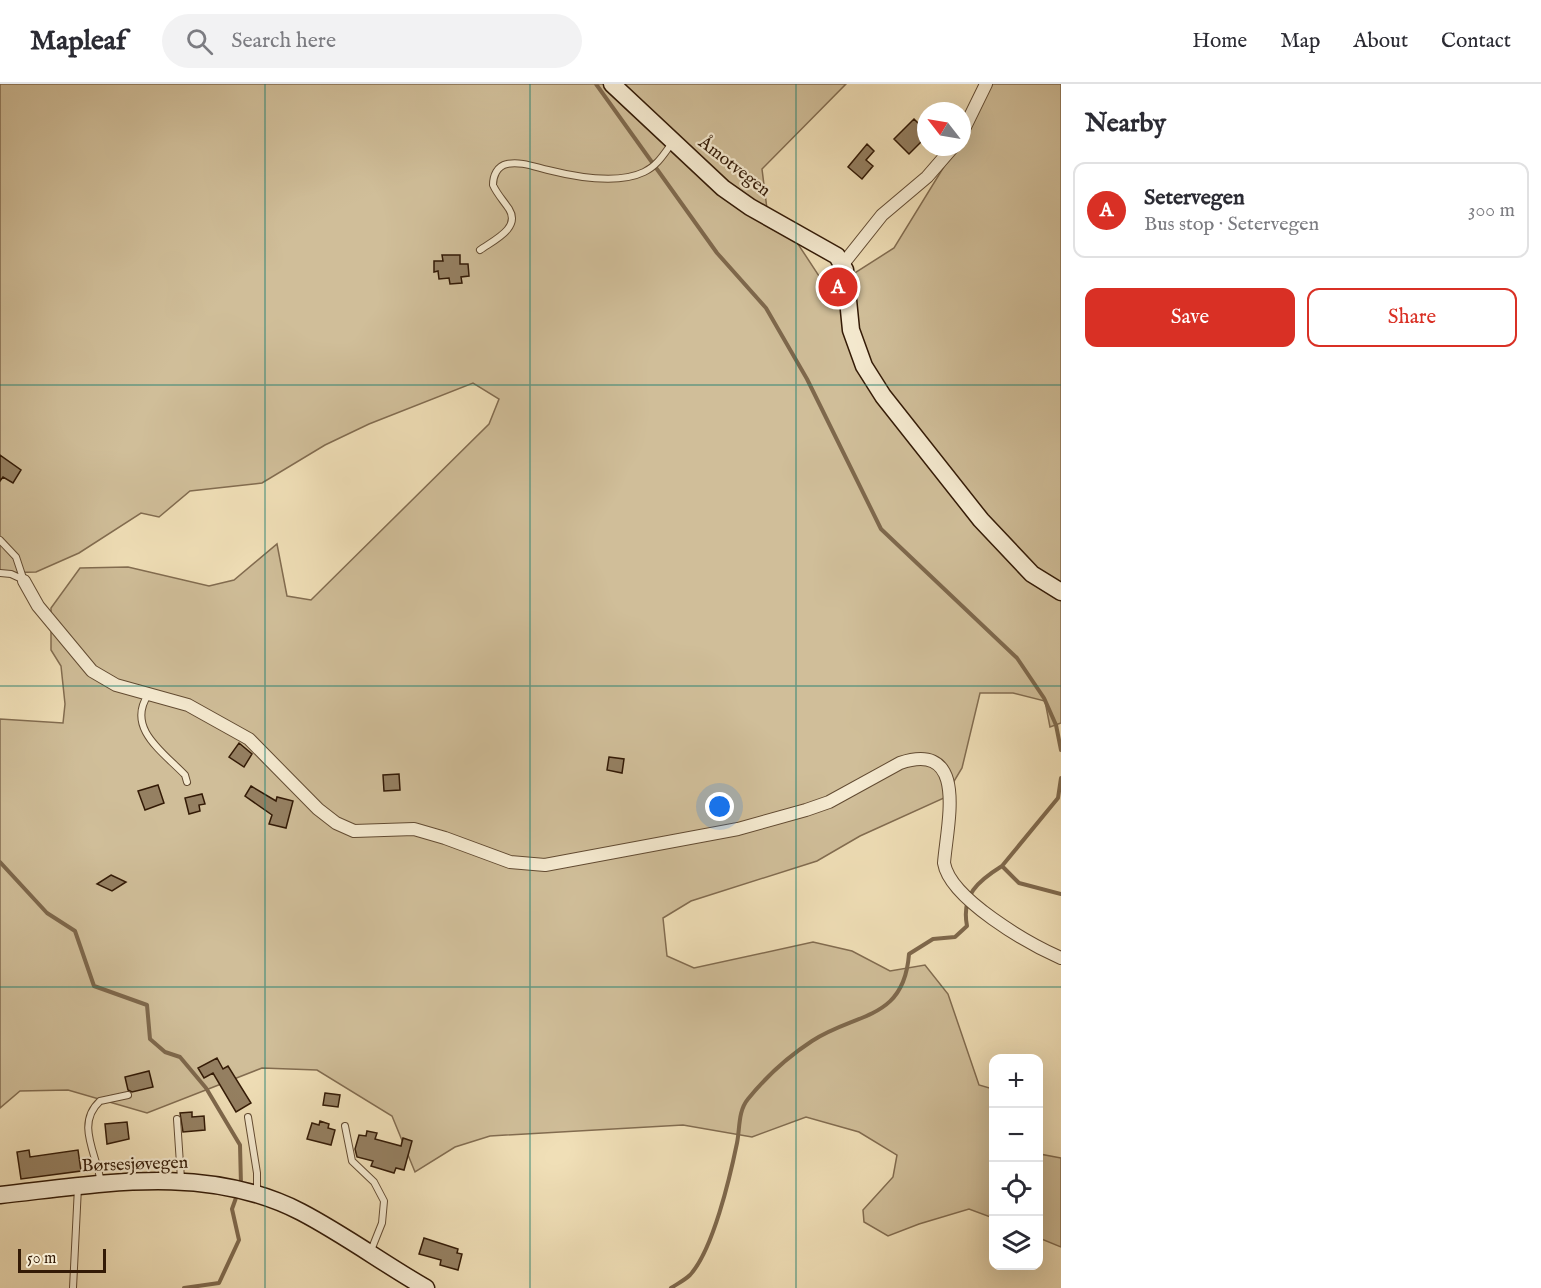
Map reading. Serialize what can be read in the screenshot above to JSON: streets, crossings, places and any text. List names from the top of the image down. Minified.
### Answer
{"streets":{"main road":["Åmotvegen","Børsesjøvegen"]},"scale_bar":"50 m","north":"top left","page":{"header":"Mapleaf","search":"Search here","nav":["Home","Map","About","Contact"],"heading":"Nearby","list":[{"mark":"A","name":"Setervegen","note":"Bus stop · Setervegen","value":"300 m"}],"pins":"A","buttons":["Save","Share"],"map_buttons":["+","−"],"scale":"50 m"}}
